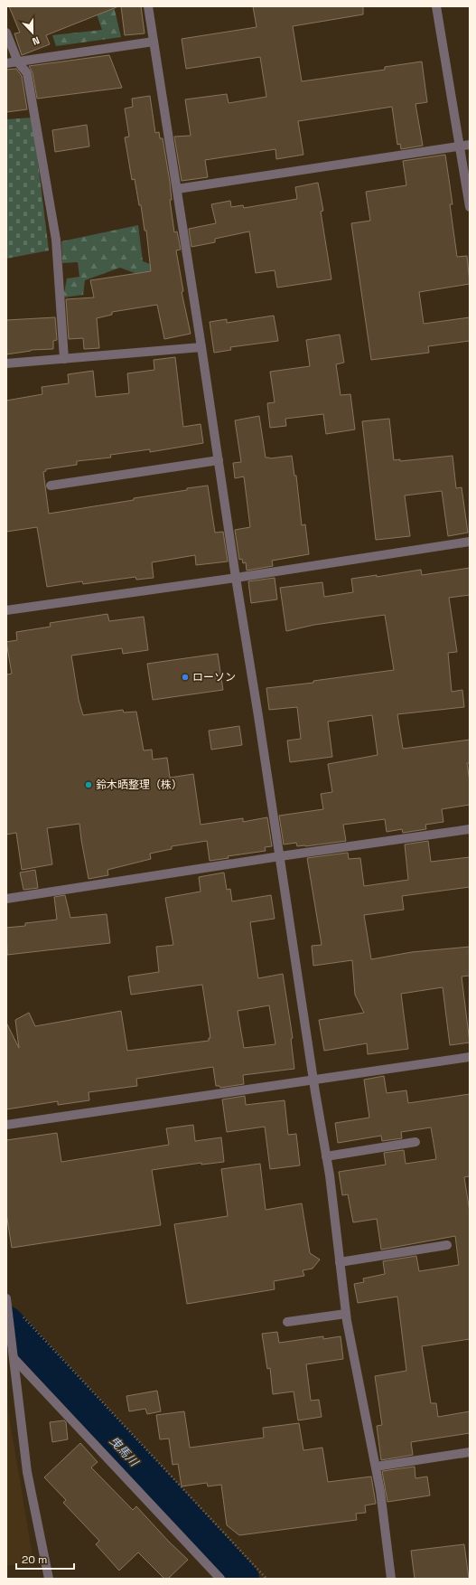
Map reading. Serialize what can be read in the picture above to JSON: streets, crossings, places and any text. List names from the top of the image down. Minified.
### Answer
{"water":["曳馬川"],"places":["ローソン","鈴木晒整理（株）"],"scale_bar":"20 m","north":"bottom"}
